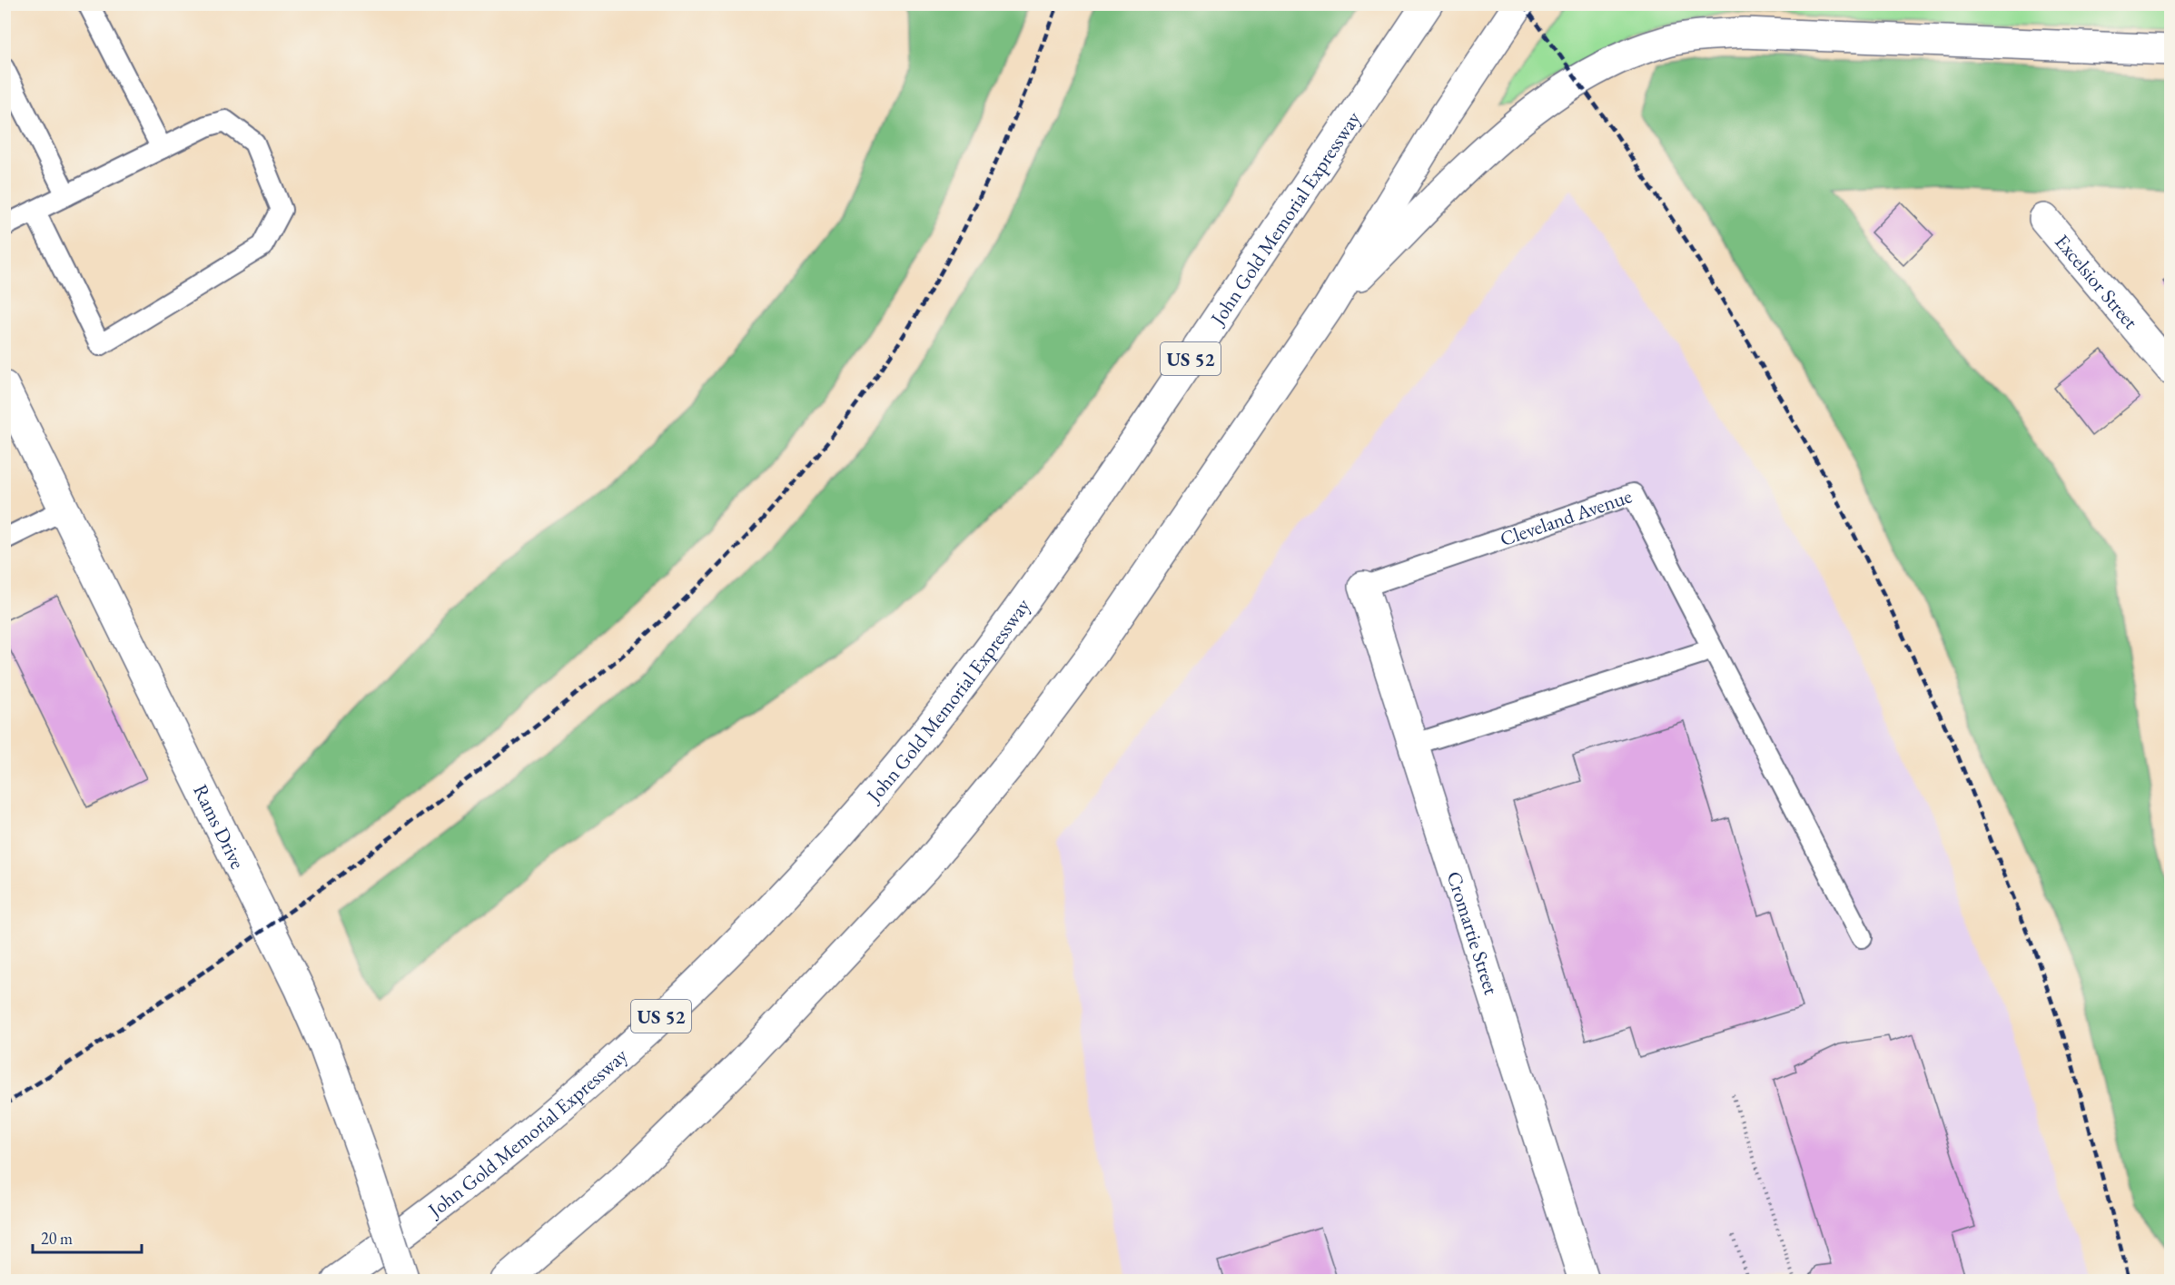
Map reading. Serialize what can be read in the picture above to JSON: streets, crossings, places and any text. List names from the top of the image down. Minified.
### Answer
{"streets":{"main road":["John Gold Memorial Expressway","Excelsior Street","US 52","Rams Drive","Cromartie Street"],"lane":["Cleveland Avenue"]},"crossings":[["Cleveland Avenue","Cromartie Street"]],"scale_bar":"20 m"}
